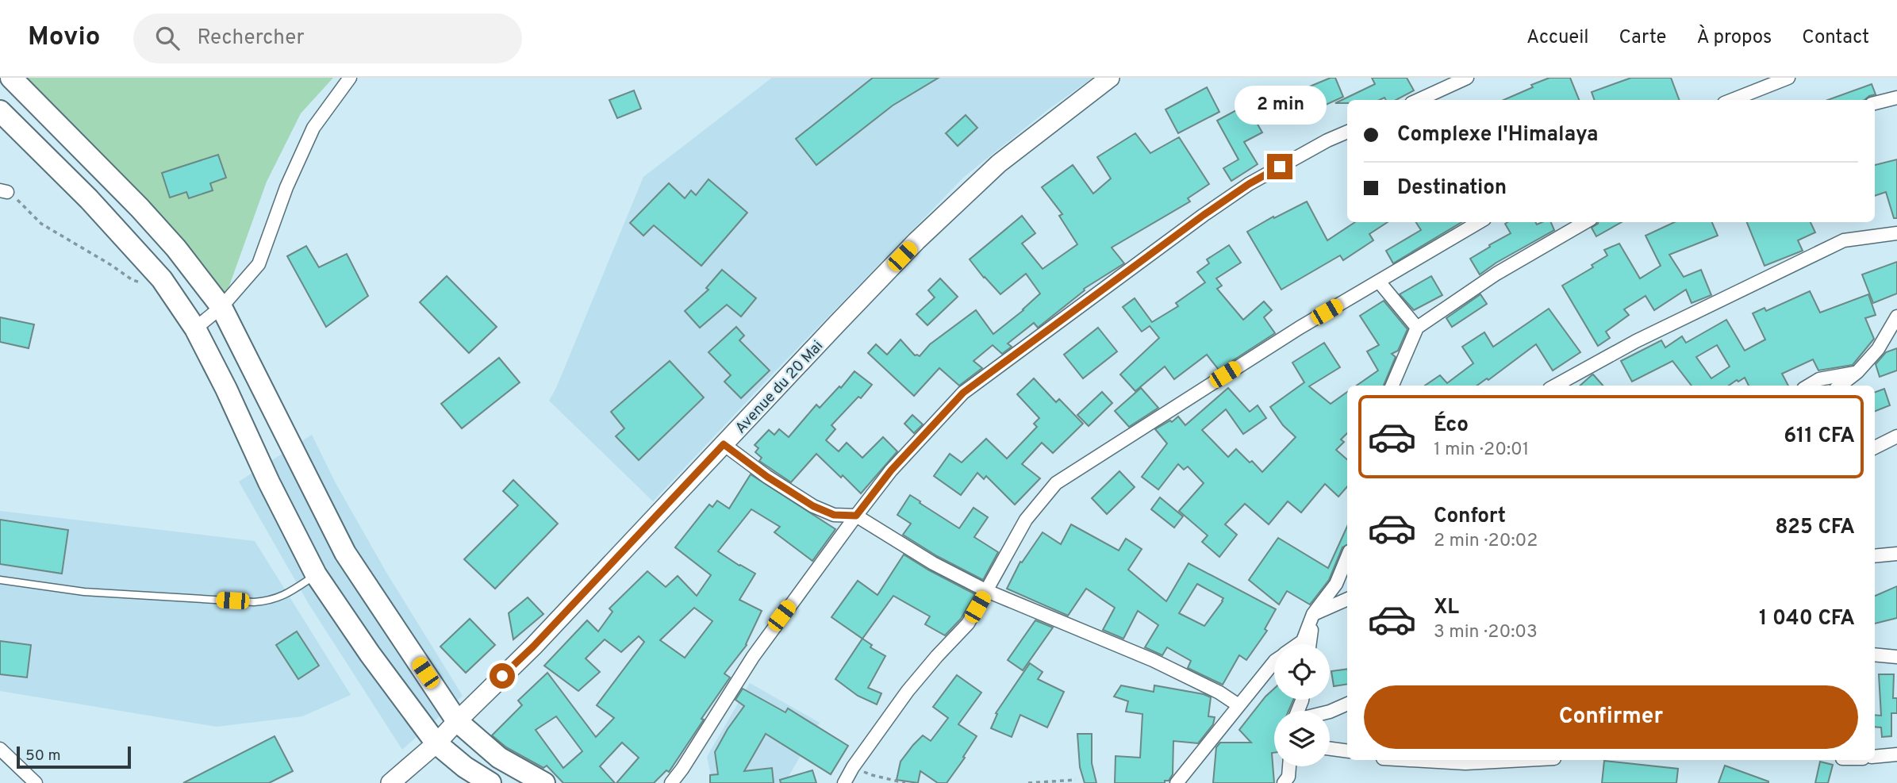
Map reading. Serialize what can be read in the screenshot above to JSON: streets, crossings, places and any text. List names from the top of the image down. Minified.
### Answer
{"streets":{"main road":["Avenue du 20 Mai"]},"scale_bar":"50 m","page":{"header":"Movio","search":"Rechercher","nav":["Accueil","Carte","À propos","Contact"],"bubble":"2 min","banner":["Complexe l'Himalaya","Destination"],"list":[{"name":"Éco","note":"1 min · 20:01","value":"611 CFA"},{"name":"Confort","note":"2 min · 20:02","value":"825 CFA"},{"name":"XL","note":"3 min · 20:03","value":"1 040 CFA"}],"buttons":"Confirmer","scale":"50 m"}}
